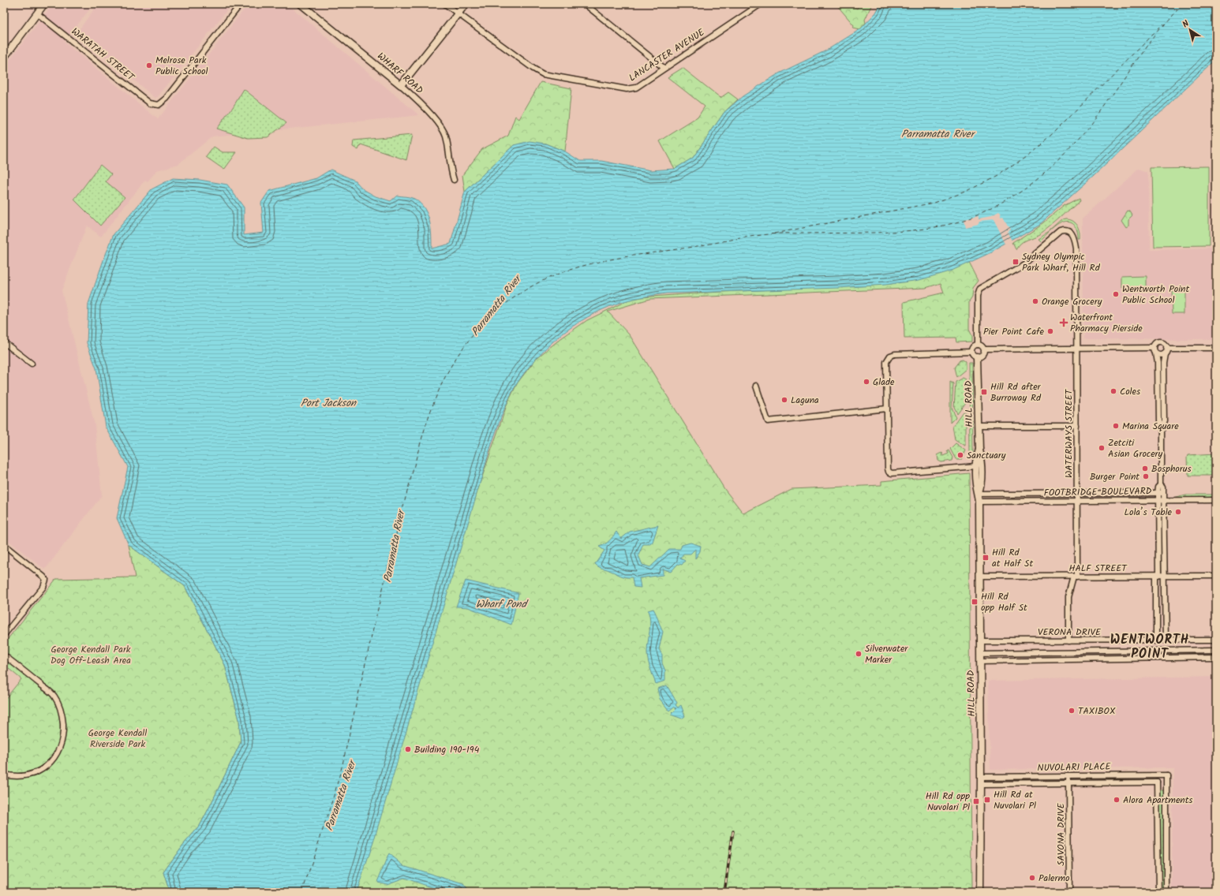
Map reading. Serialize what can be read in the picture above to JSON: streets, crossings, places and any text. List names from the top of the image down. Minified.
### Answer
{"streets":{"street":["WARATAH STREET","LANCASTER AVENUE","WHARF ROAD","HILL ROAD","WATERWAYS STREET","FOOTBRIDGE BOULEVARD","HALF STREET","VERONA DRIVE","NUVOLARI PLACE","SAVONA DRIVE"]},"crossings":[["HILL ROAD","WATERWAYS STREET"],["HILL ROAD","FOOTBRIDGE BOULEVARD"],["HILL ROAD","HALF STREET"],["HILL ROAD","VERONA DRIVE"],["HILL ROAD","NUVOLARI PLACE"],["WATERWAYS STREET","FOOTBRIDGE BOULEVARD"],["WATERWAYS STREET","HALF STREET"],["NUVOLARI PLACE","SAVONA DRIVE"]],"districts":["WENTWORTH POINT"],"water":["Parramatta River","Port Jackson","Wharf Pond"],"parks":["George Kendall Park Dog Off-Leash Area","George Kendall Riverside Park"],"places":{"other":["Melrose Park Public School","Wentworth Point Public School","Orange Grocery","Pier Point Cafe","Glade","Coles","Laguna","Marina Square","Zetciti Asian Grocery","Sanctuary","Bosphorus","Burger Point","Lola’s Table","Silverwater Marker","TAXIBOX","Building 190-194","Alora Apartments","Palermo"],"transit":["Sydney Olympic Park Wharf, Hill Rd","Hill Rd after Burroway Rd","Hill Rd at Half St","Hill Rd opp Half St","Hill Rd at Nuvolari Pl","Hill Rd opp Nuvolari Pl"],"health":["Waterfront Pharmacy Pierside"]},"north":"top left"}
